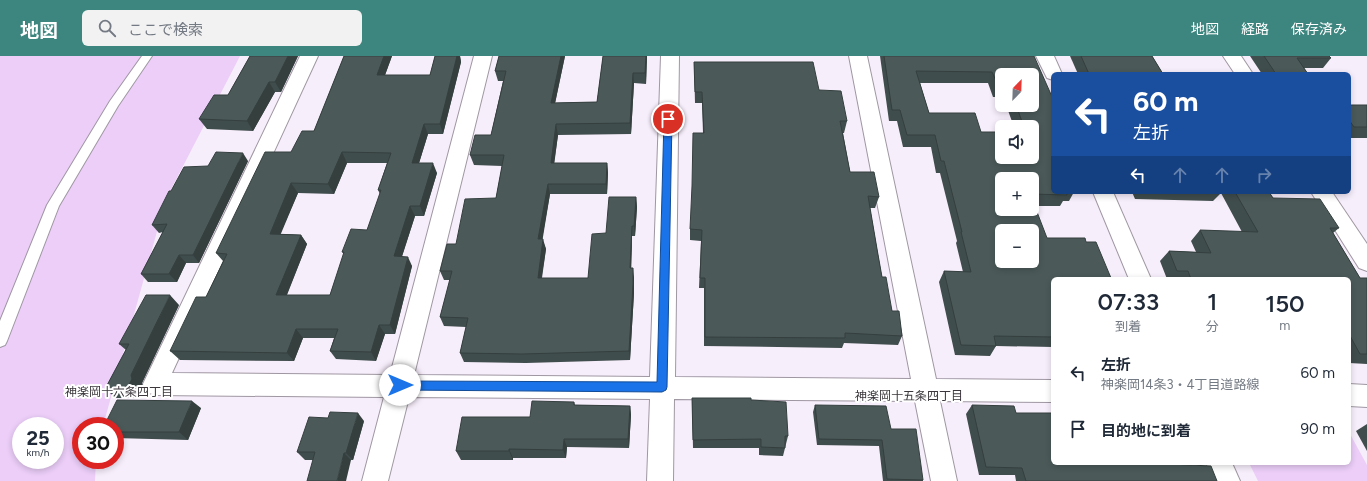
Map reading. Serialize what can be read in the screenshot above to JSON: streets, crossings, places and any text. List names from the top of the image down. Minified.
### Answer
{"districts":["神楽岡十六条四丁目","神楽岡十五条四丁目"],"north":"top right","page":{"header":"地図","search":"ここで検索","nav":["地図","経路","保存済み"],"map_buttons":["+","−"],"turn":["60 m","左折"],"eta":["07:33","到着","1","分","150","m"],"list":[{"name":"左折","note":"神楽岡14条3・4丁目道路線","value":"60 m"},{"name":"目的地に到着","value":"90 m"}],"speed":"25 km/h","limit":"30"}}
